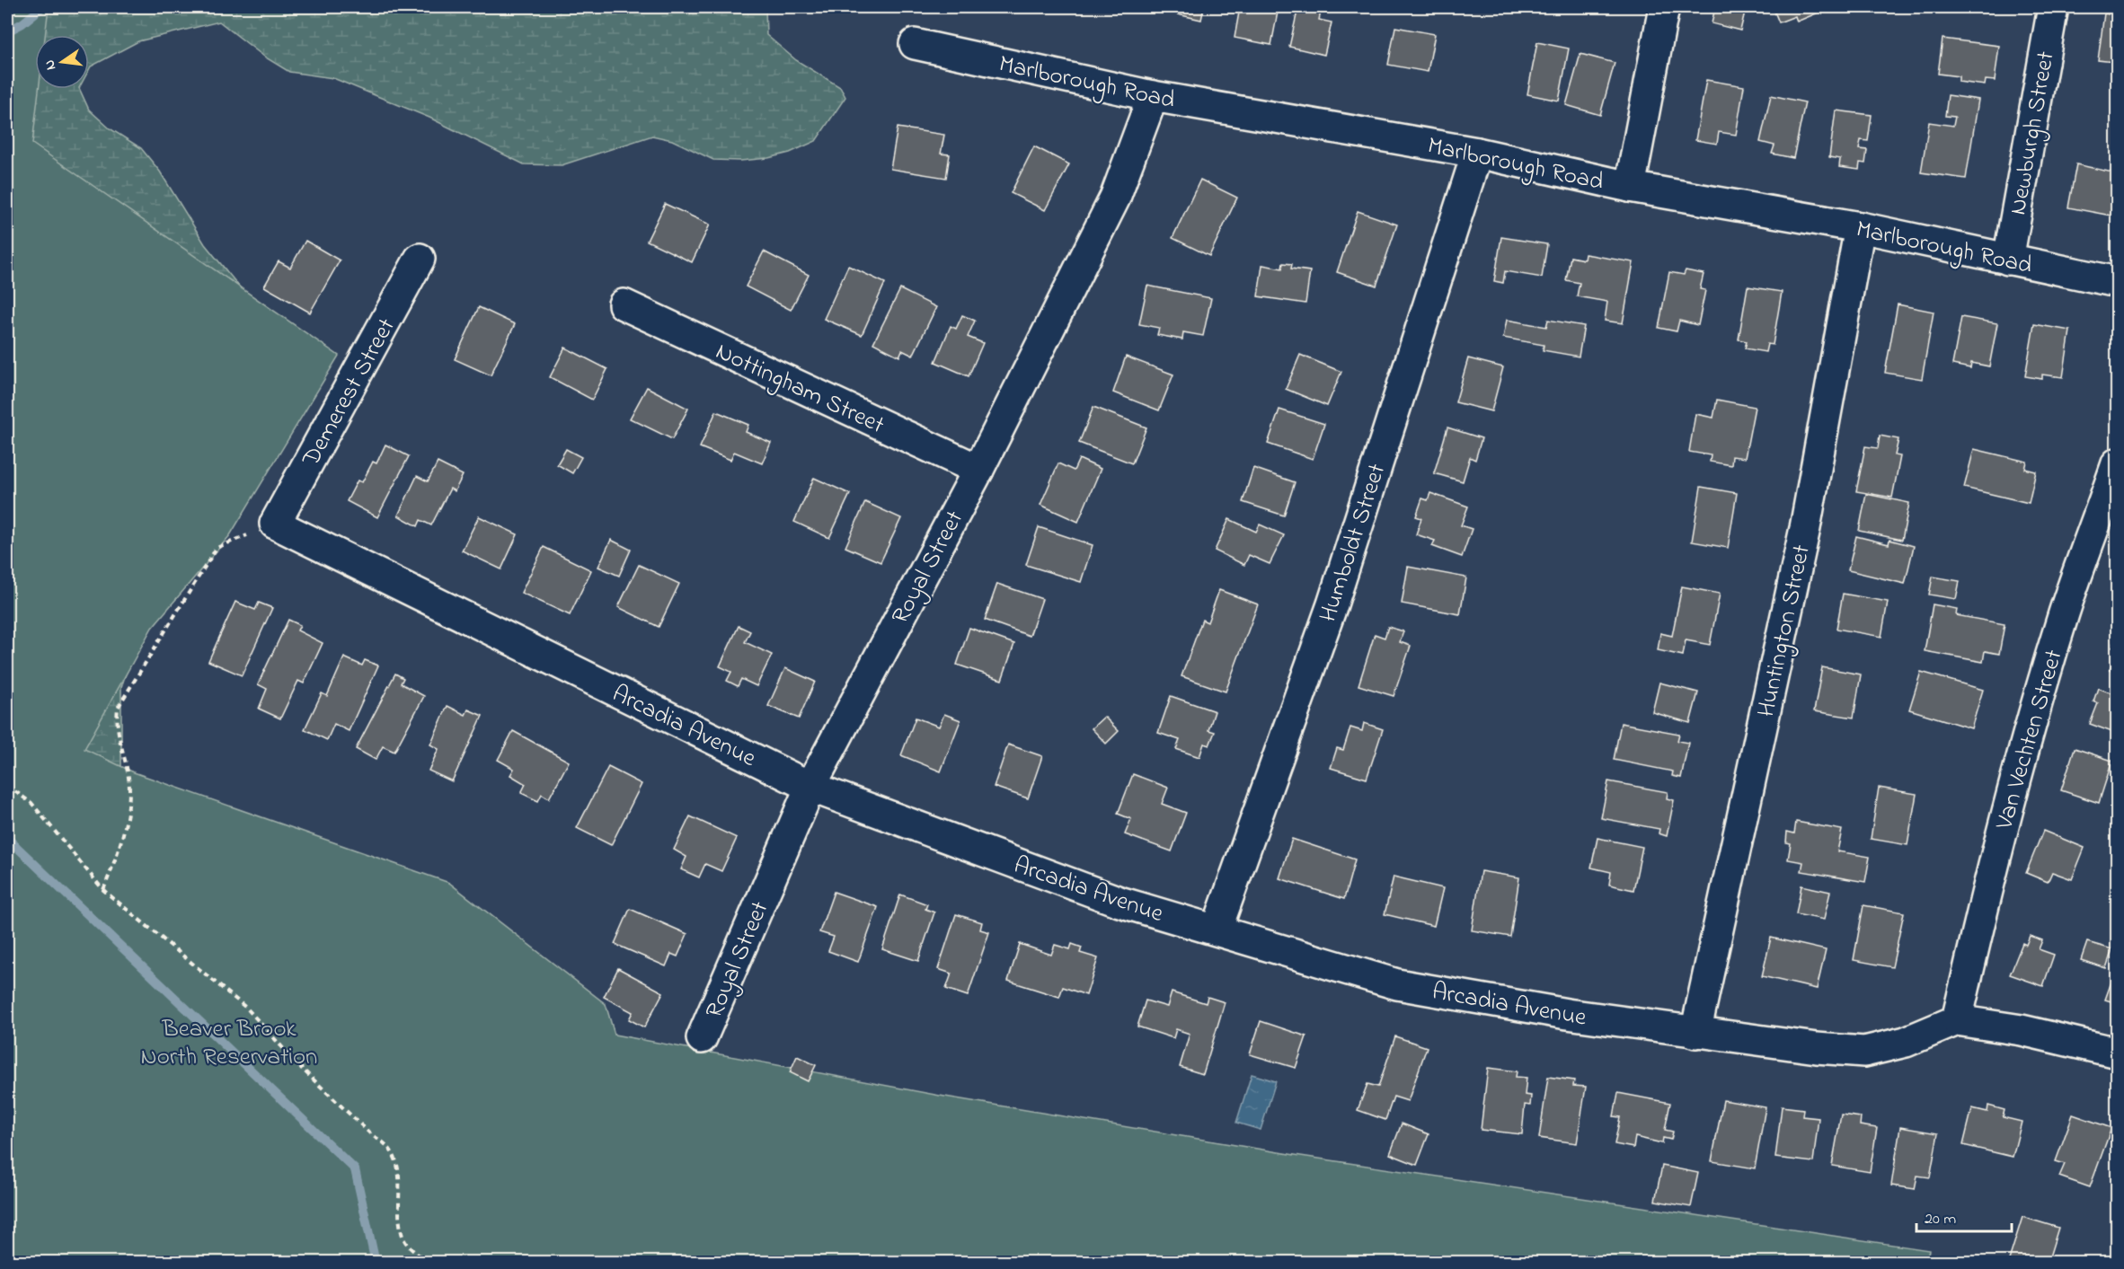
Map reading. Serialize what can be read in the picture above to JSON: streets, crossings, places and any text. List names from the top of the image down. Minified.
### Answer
{"streets":{"street":["Marlborough Road","Newburgh Street","Nottingham Street","Demerest Street","Humboldt Street","Royal Street","Huntington Street","Arcadia Avenue","Van Vechten Street"]},"crossings":[["Marlborough Road","Newburgh Street"],["Marlborough Road","Humboldt Street"],["Marlborough Road","Royal Street"],["Marlborough Road","Huntington Street"],["Nottingham Street","Royal Street"],["Demerest Street","Arcadia Avenue"],["Humboldt Street","Arcadia Avenue"],["Royal Street","Arcadia Avenue"],["Huntington Street","Arcadia Avenue"],["Arcadia Avenue","Van Vechten Street"]],"parks":["Beaver Brook North Reservation"],"scale_bar":"20 m","north":"left"}
